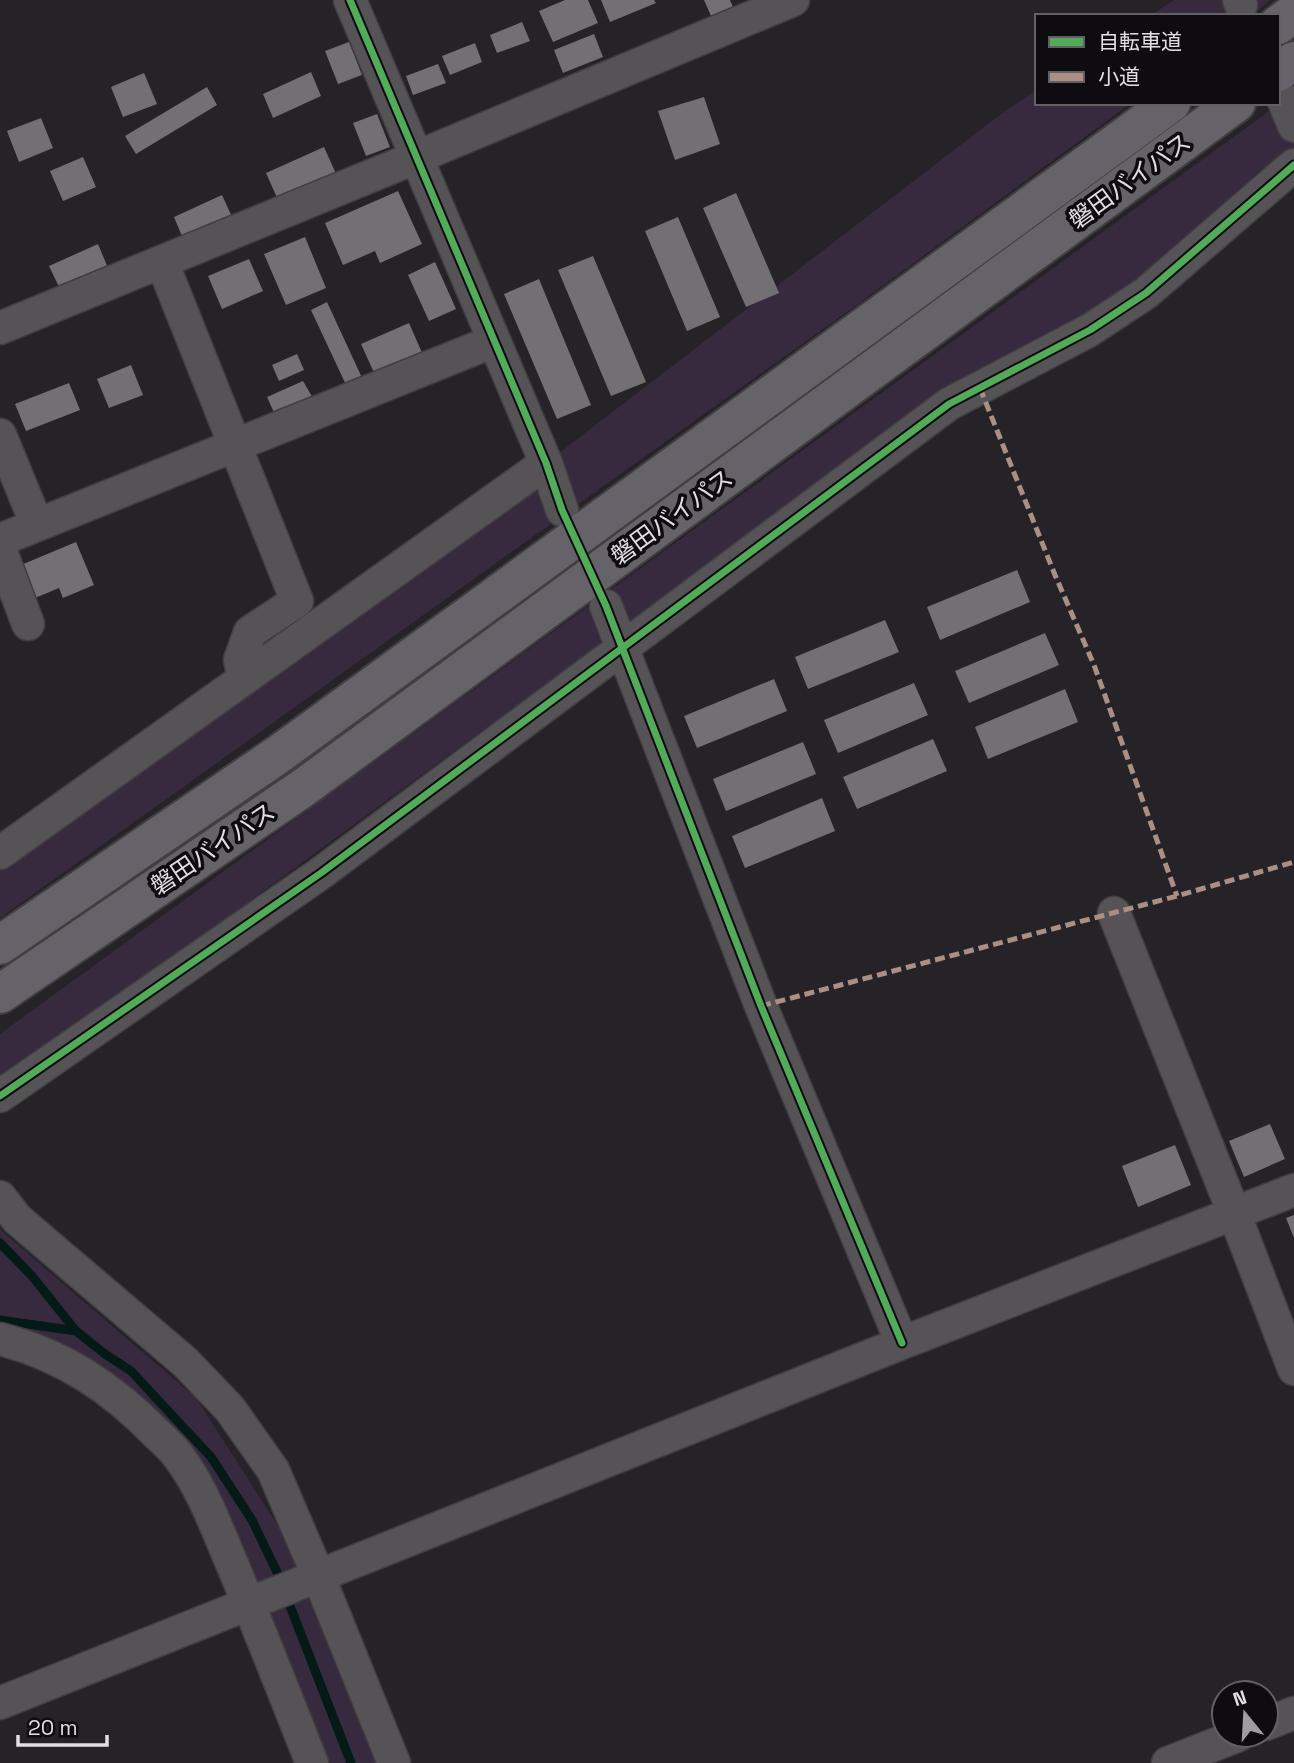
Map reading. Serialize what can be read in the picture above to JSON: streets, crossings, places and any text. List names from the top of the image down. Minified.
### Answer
{"streets":{"highway":["磐田バイパス"]},"legend":["自転車道","小道"],"scale_bar":"20 m","north":"top"}
